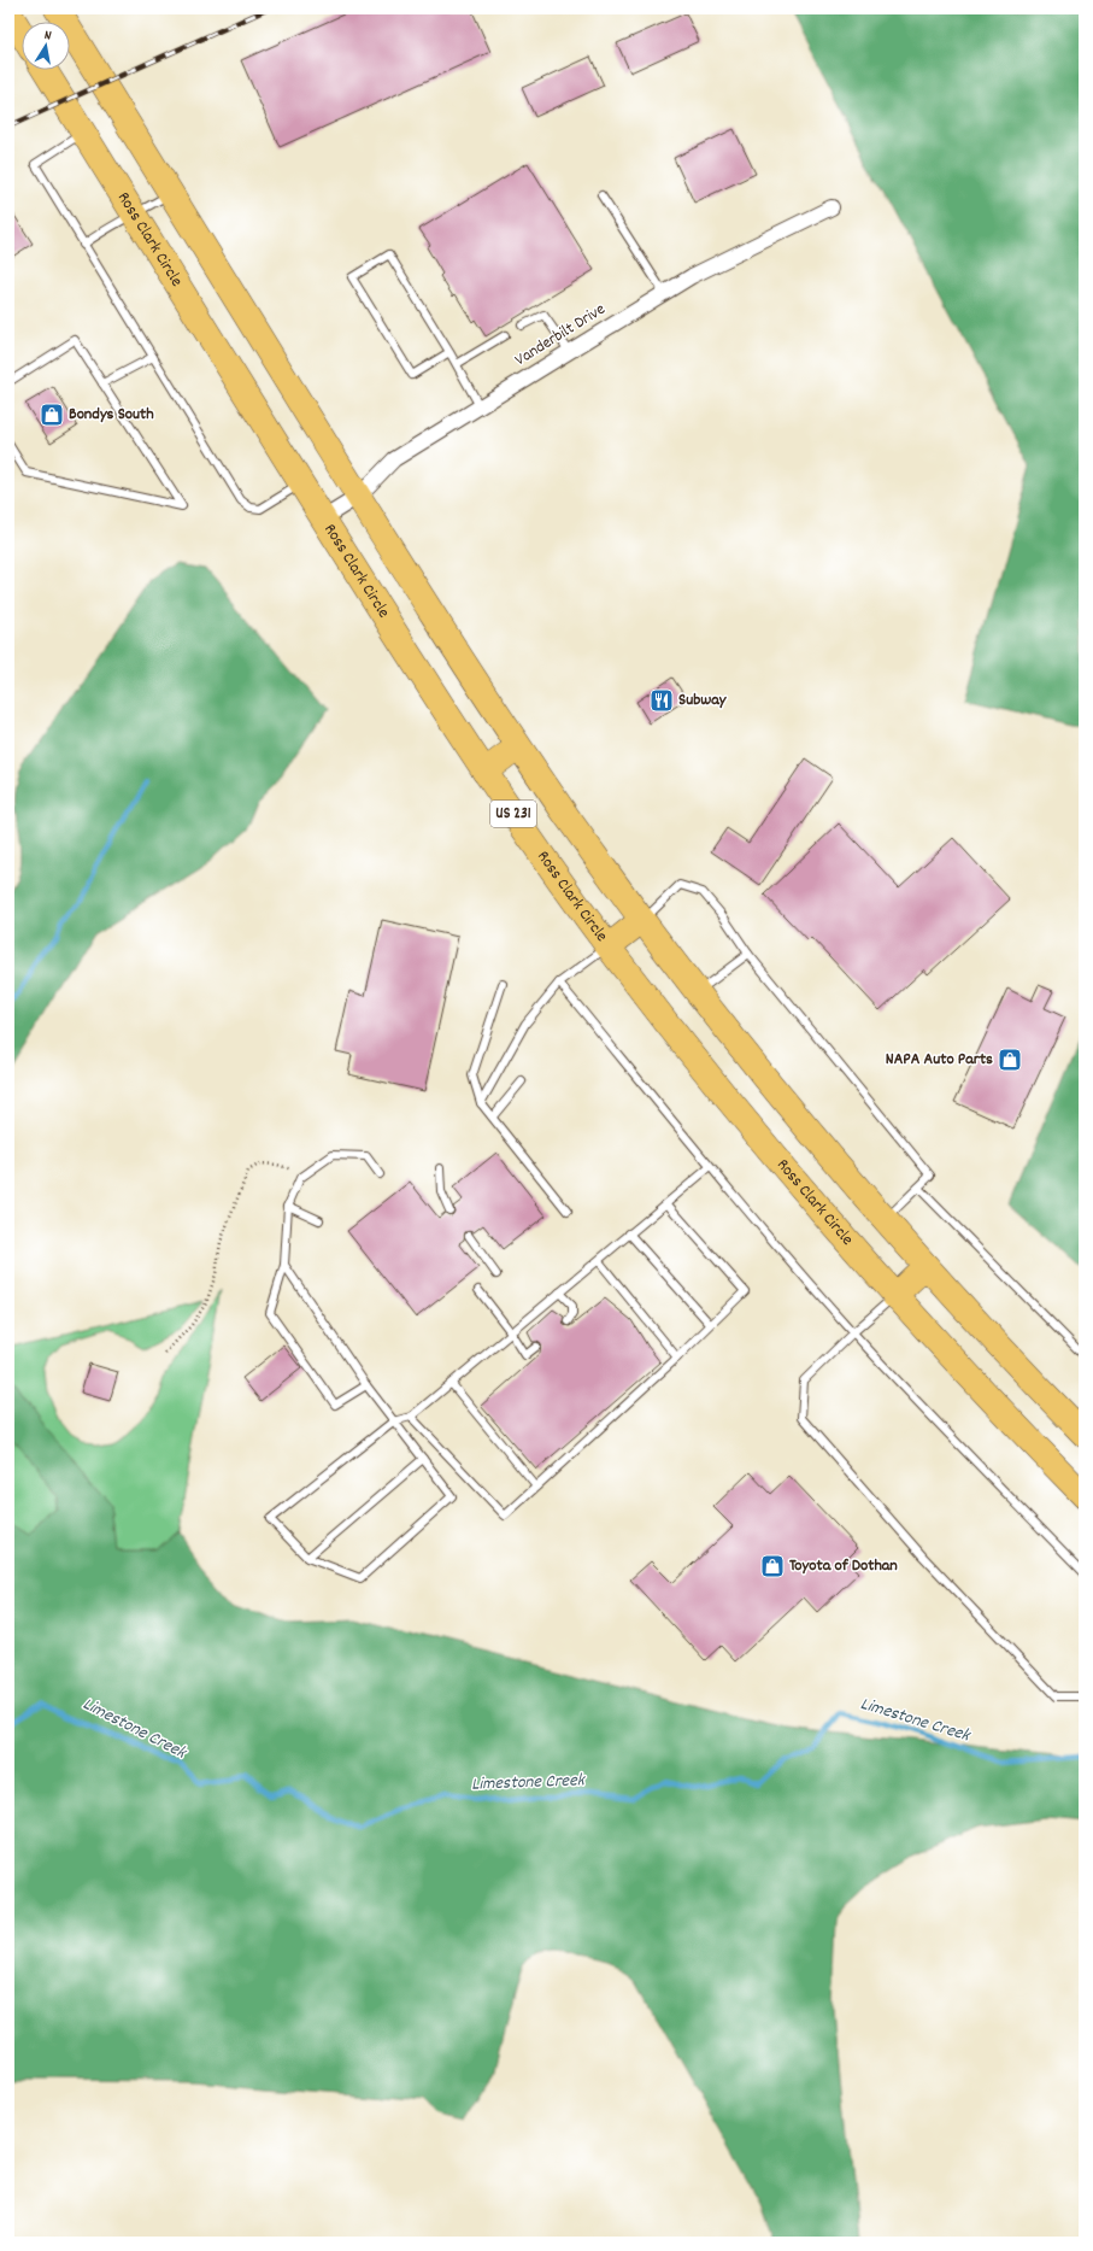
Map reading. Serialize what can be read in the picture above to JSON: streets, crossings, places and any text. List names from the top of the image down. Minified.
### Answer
{"streets":{"highway":["Ross Clark Circle","US 231"],"street":["Vanderbilt Drive"]},"crossings":[["Ross Clark Circle","Vanderbilt Drive"],["Vanderbilt Drive","US 231"]],"water":["Limestone Creek"],"places":{"shop":["Bondys South","NAPA Auto Parts","Toyota of Dothan"],"restaurant":["Subway"]},"north":"top"}
